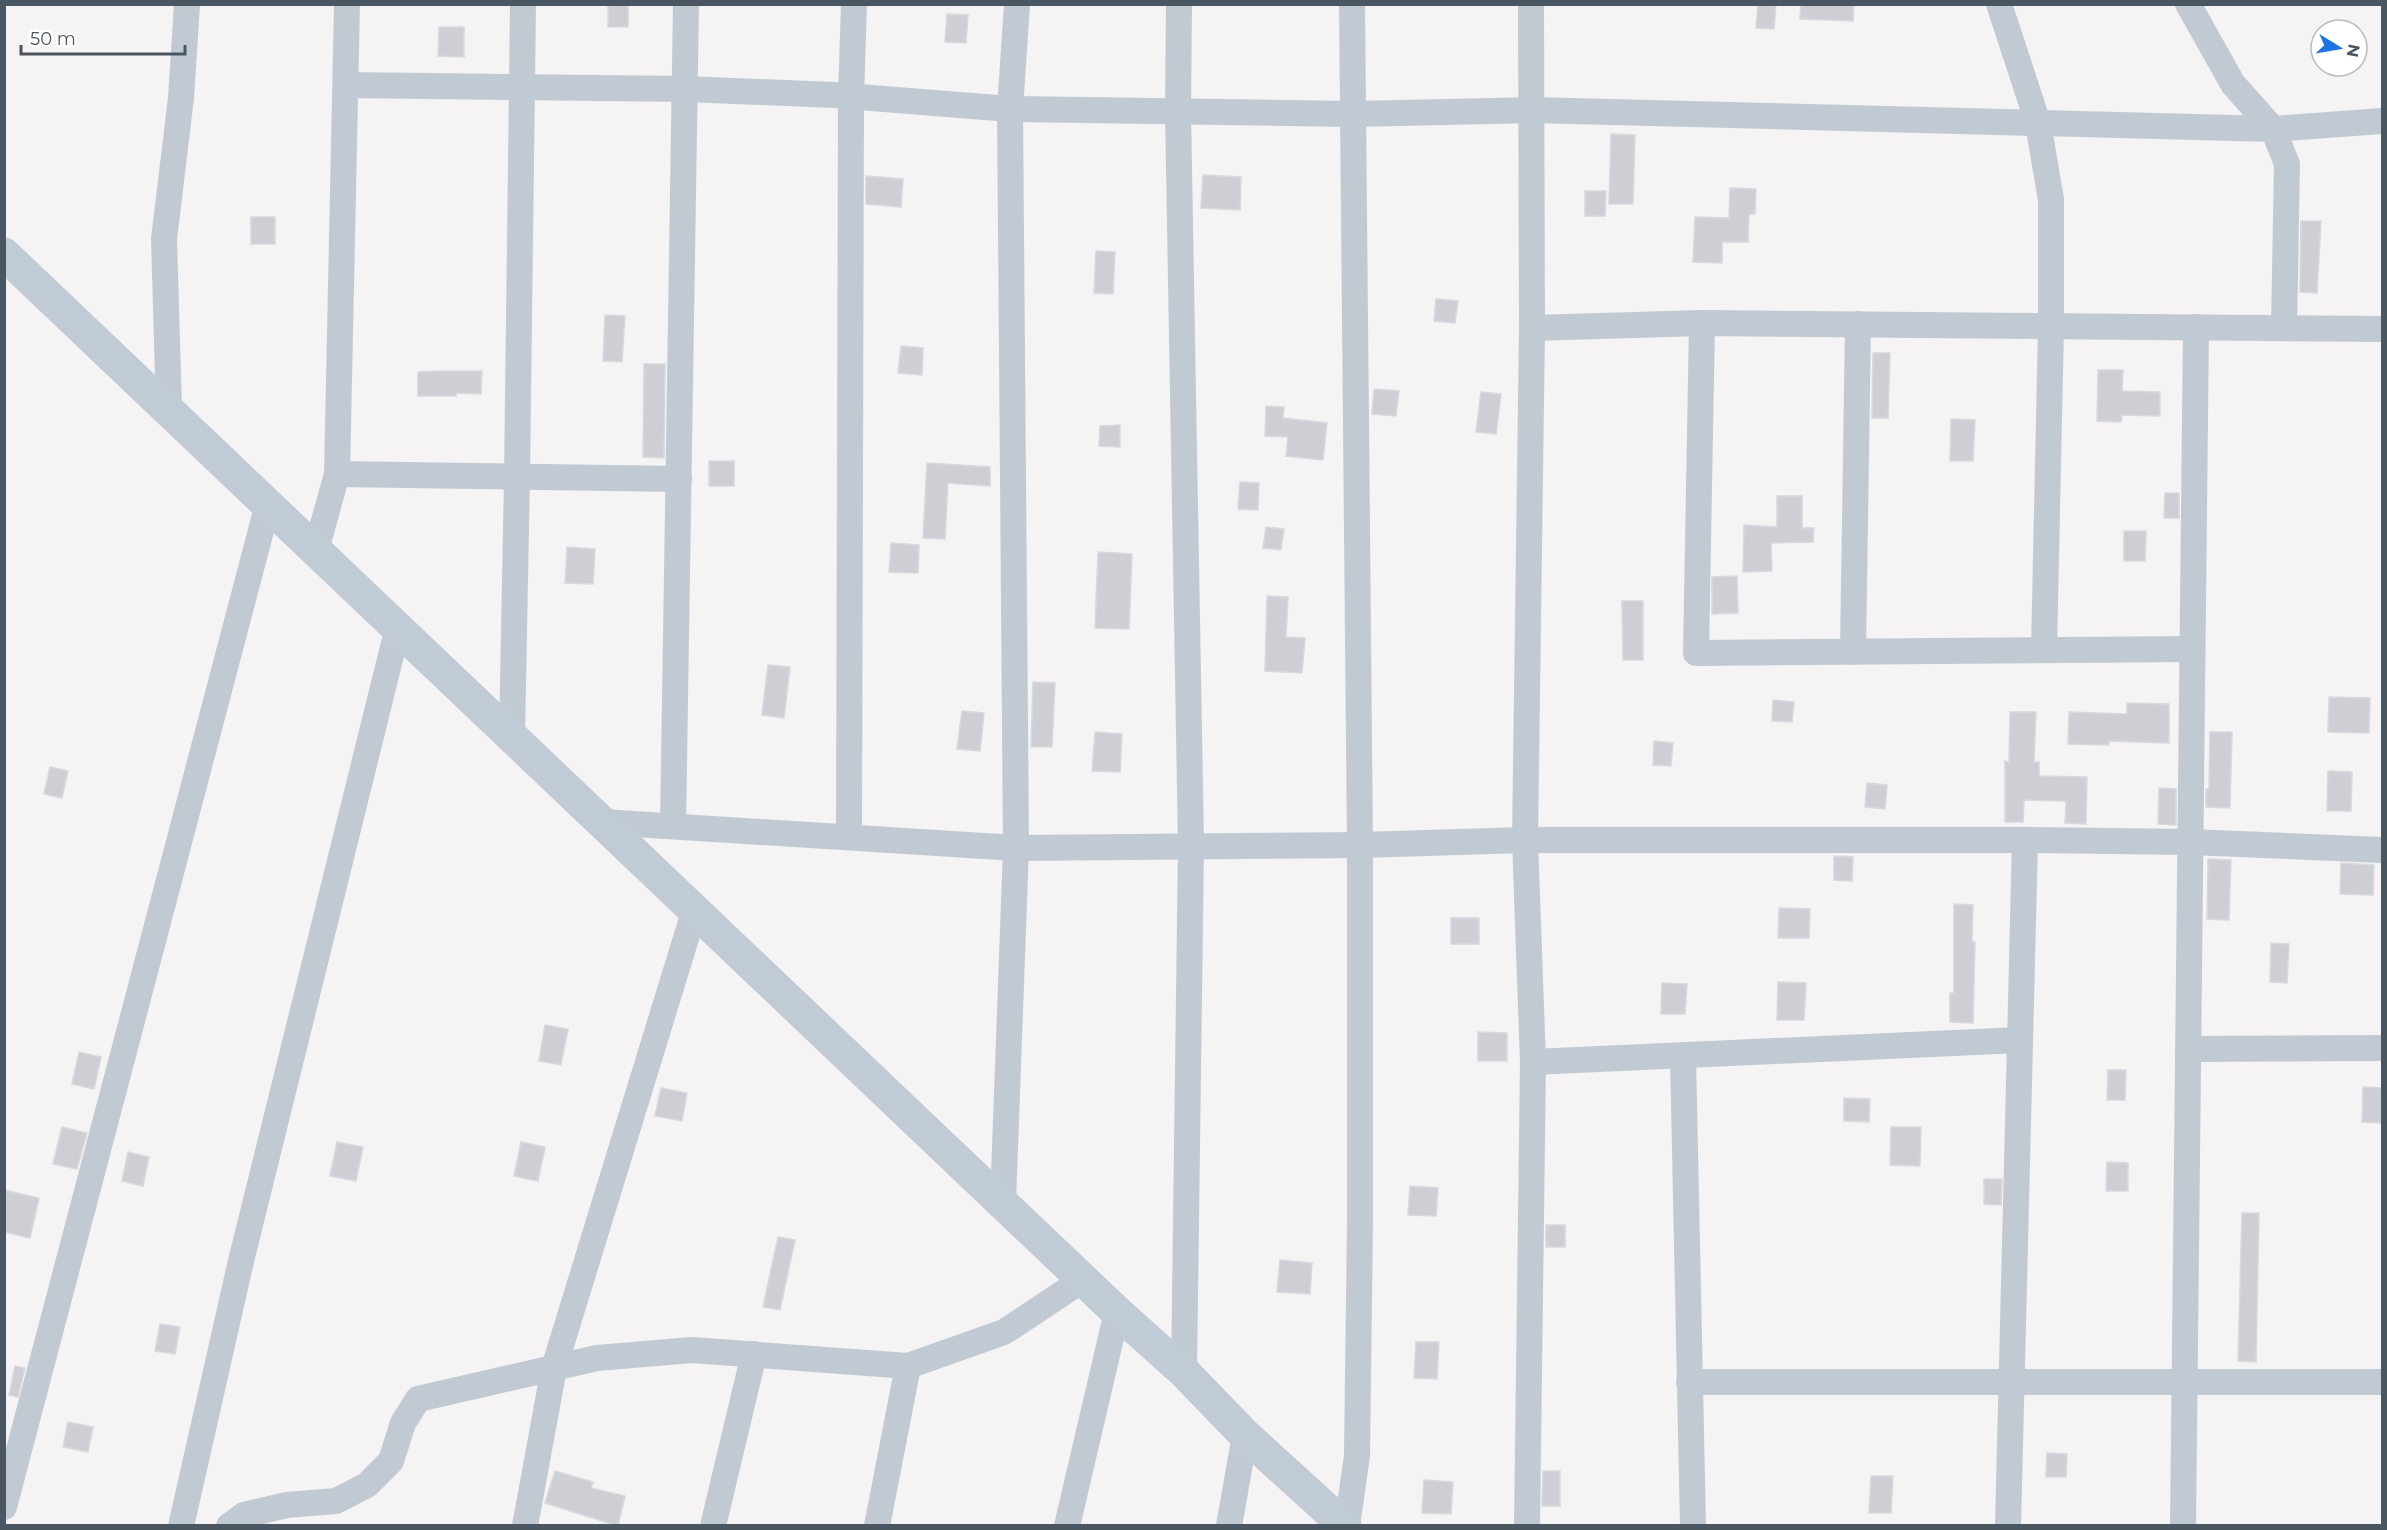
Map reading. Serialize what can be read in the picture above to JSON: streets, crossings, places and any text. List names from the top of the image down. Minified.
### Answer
{"scale_bar":"50 m","north":"right"}
